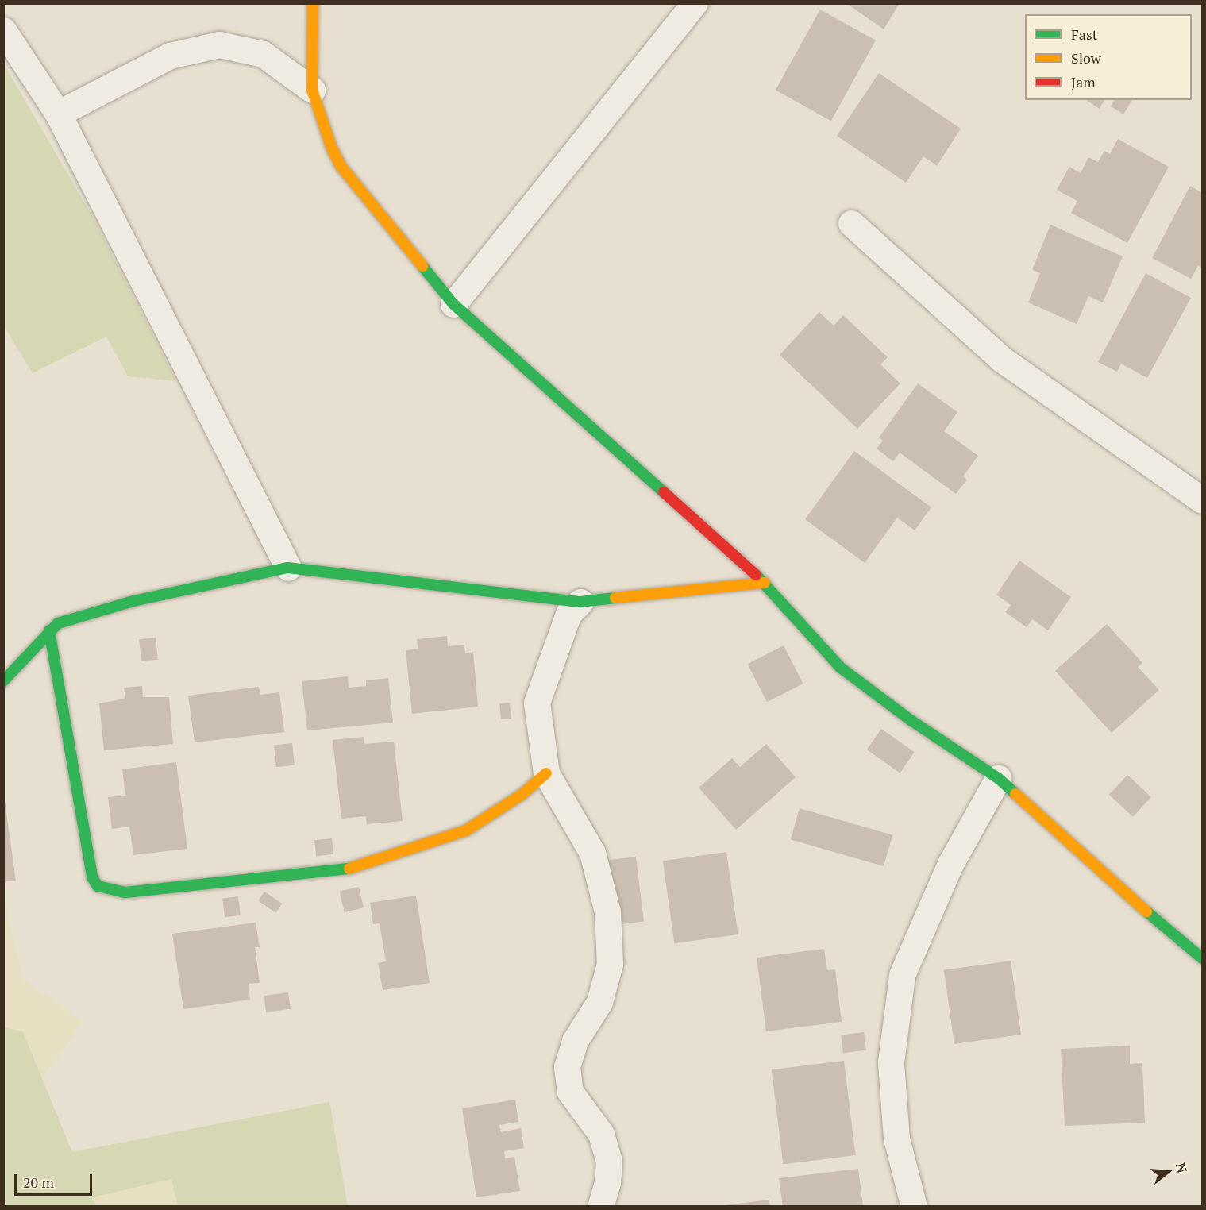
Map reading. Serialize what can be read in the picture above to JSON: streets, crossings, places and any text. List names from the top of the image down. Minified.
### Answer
{"legend":["Fast","Slow","Jam"],"scale_bar":"20 m","north":"right"}
